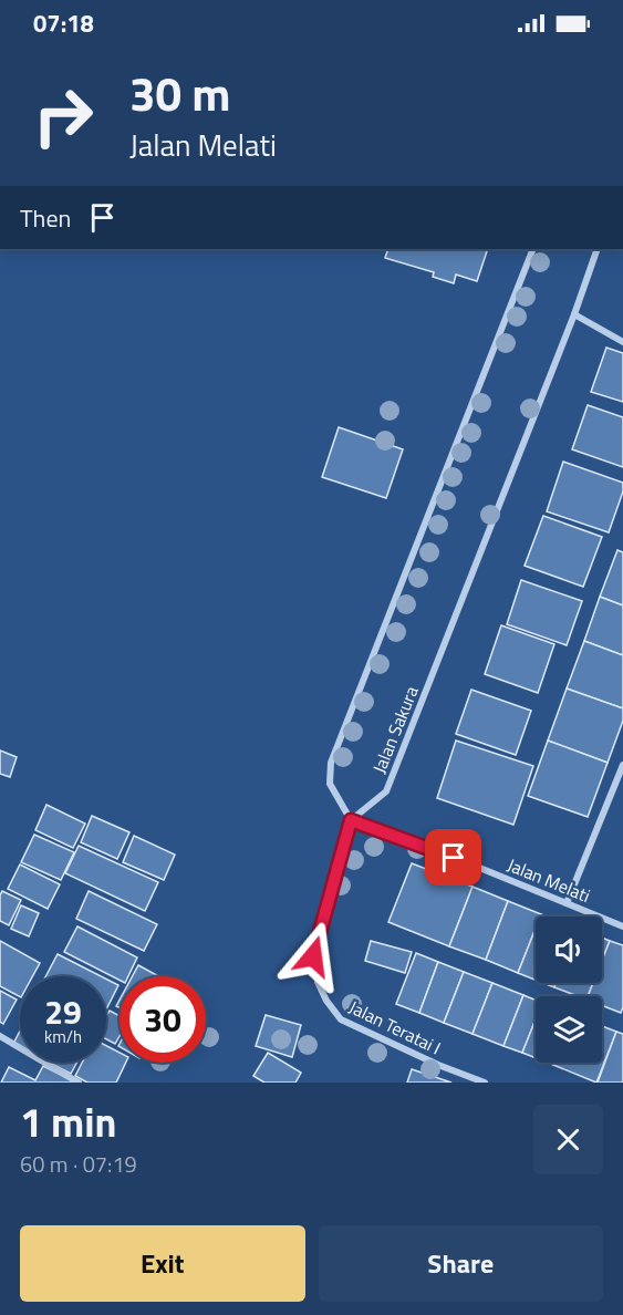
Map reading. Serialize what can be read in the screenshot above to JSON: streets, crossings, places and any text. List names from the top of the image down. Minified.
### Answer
{"streets":{"street":["Jalan Sakura","Jalan Melati","Jalan Teratai I"]},"crossings":[["Jalan Sakura","Jalan Melati"],["Jalan Sakura","Jalan Teratai I"],["Jalan Melati","Jalan Teratai I"]],"page":{"status":"07:18","turn":["30 m","Jalan Melati"],"then":"Then","speed":"29 km/h","limit":"30","heading":["1 min","60 m · 07:19"],"buttons":["Exit","Share"]}}
